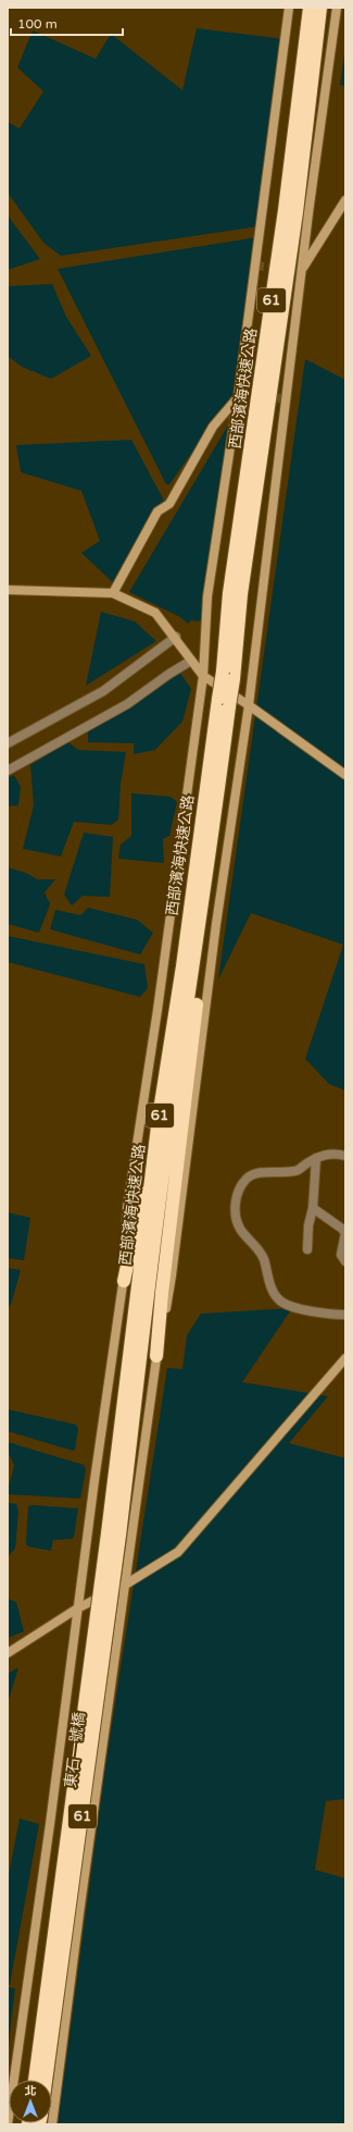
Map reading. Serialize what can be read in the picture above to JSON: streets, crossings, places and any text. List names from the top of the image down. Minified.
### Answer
{"streets":{"highway":["61","西部濱海快速公路","東石一號橋"]},"crossings":[["西部濱海快速公路","東石一號橋"]],"scale_bar":"100 m","north":"top"}
